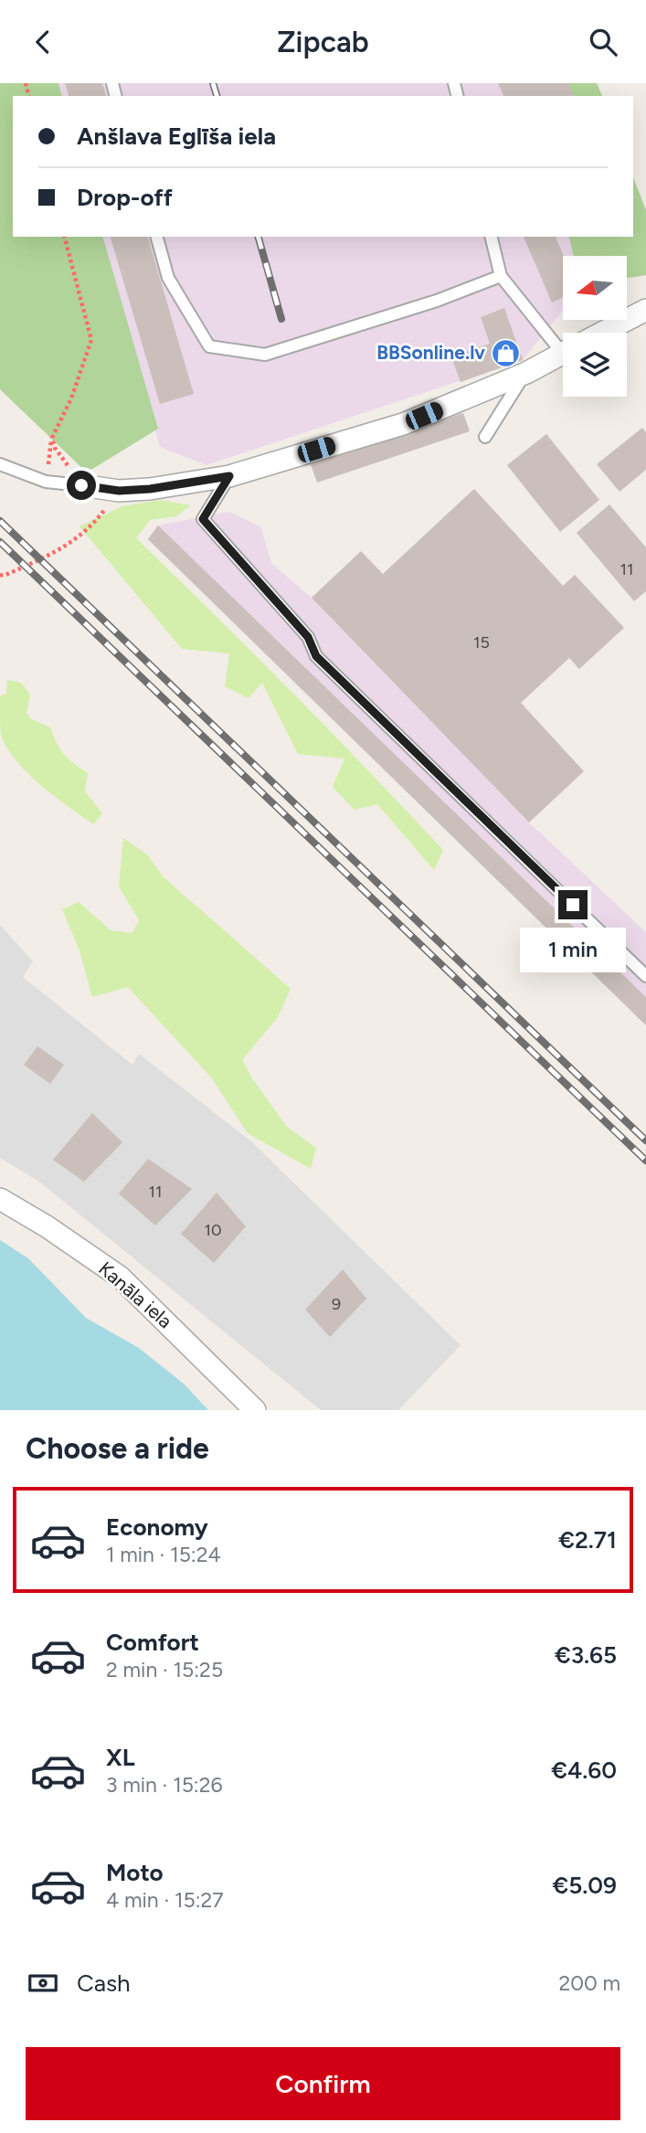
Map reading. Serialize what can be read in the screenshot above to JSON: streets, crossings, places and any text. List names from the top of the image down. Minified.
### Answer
{"streets":{"street":["Kanāla iela"]},"places":{"shop":["BBSonline.lv"]},"house_numbers":["11","15","11","10","9"],"north":"left","page":{"header":"Zipcab","banner":["Anšlava Eglīša iela","Drop-off"],"bubble":"1 min","heading":"Choose a ride","list":[{"name":"Economy","note":"1 min · 15:24","value":"€2.71"},{"name":"Comfort","note":"2 min · 15:25","value":"€3.65"},{"name":"XL","note":"3 min · 15:26","value":"€4.60"},{"name":"Moto","note":"4 min · 15:27","value":"€5.09"}],"pay":["Cash","200 m"],"buttons":"Confirm"}}
